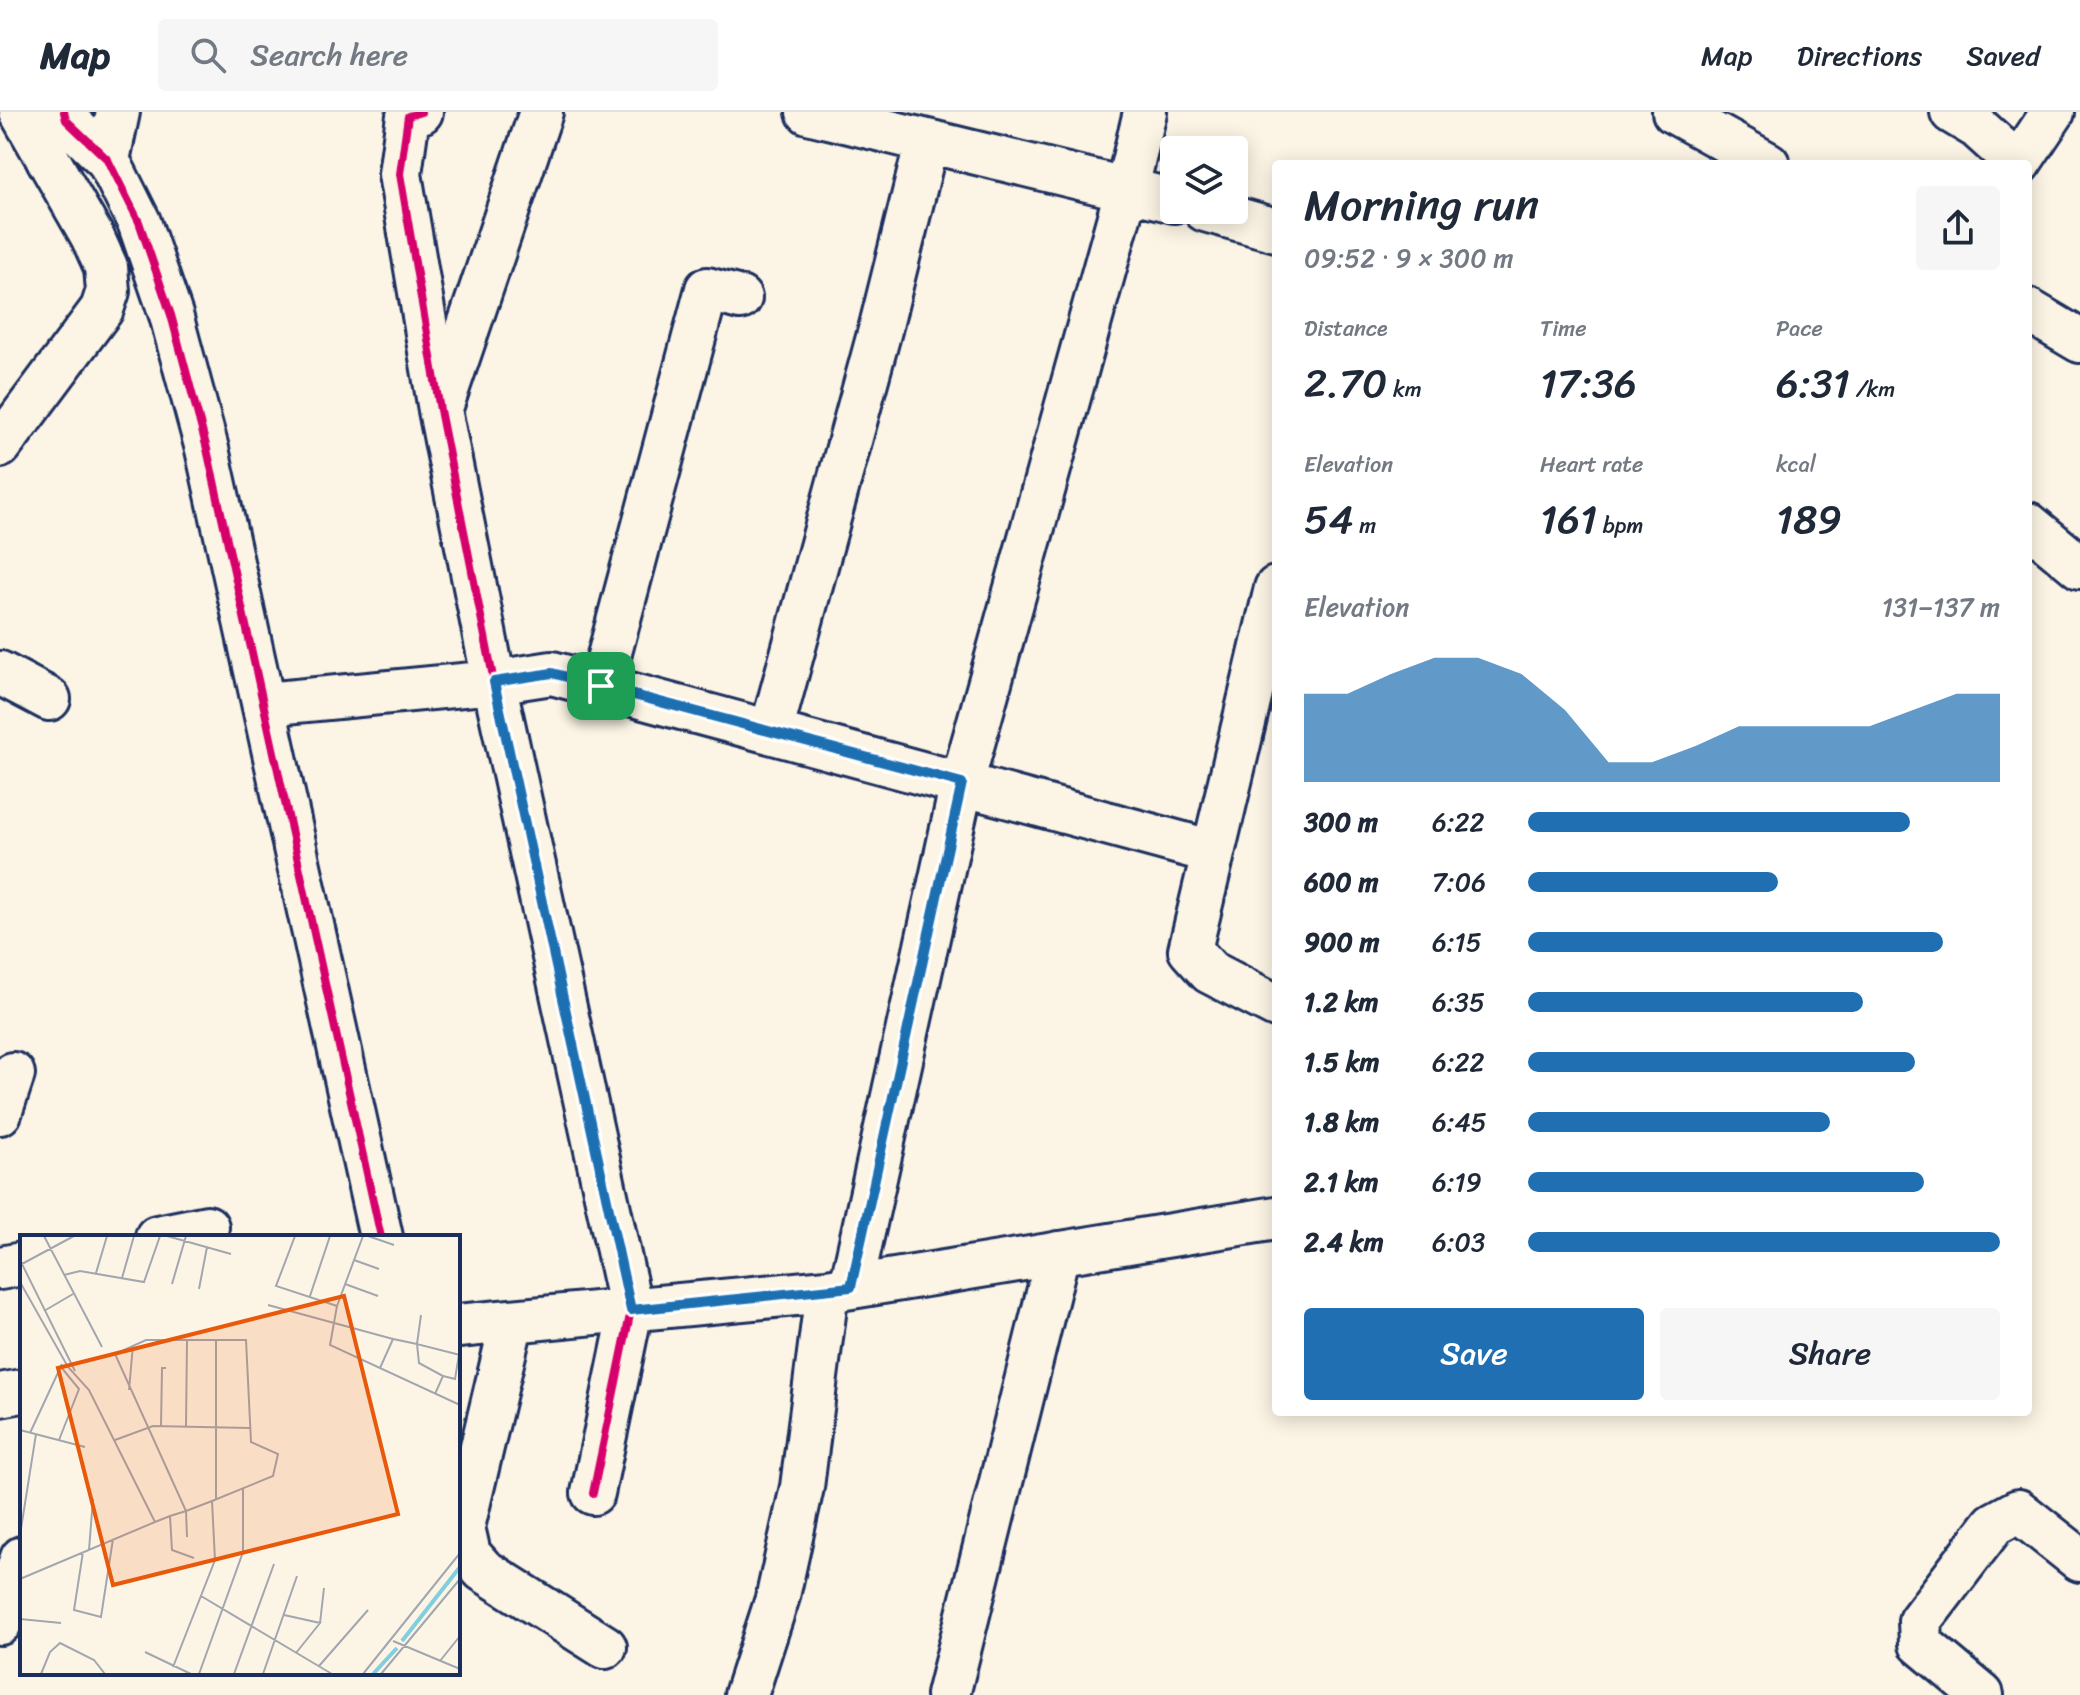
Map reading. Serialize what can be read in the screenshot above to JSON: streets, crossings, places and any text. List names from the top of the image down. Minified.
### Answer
{"page":{"header":"Map","search":"Search here","nav":["Map","Directions","Saved"],"heading":["Morning run","09:52 · 9 × 300 m"],"stats":[["Distance","2.70 km"],["Time","17:36"],["Pace","6:31 /km"],["Elevation","54 m"],["Heart rate","161 bpm"],["kcal","189"]],"chart":["Elevation","131–137 m"],"list":[{"name":"300 m","note":"6:22"},{"name":"600 m","note":"7:06"},{"name":"900 m","note":"6:15"},{"name":"1.2 km","note":"6:35"},{"name":"1.5 km","note":"6:22"},{"name":"1.8 km","note":"6:45"},{"name":"2.1 km","note":"6:19"},{"name":"2.4 km","note":"6:03"}],"buttons":["Save","Share"]}}
